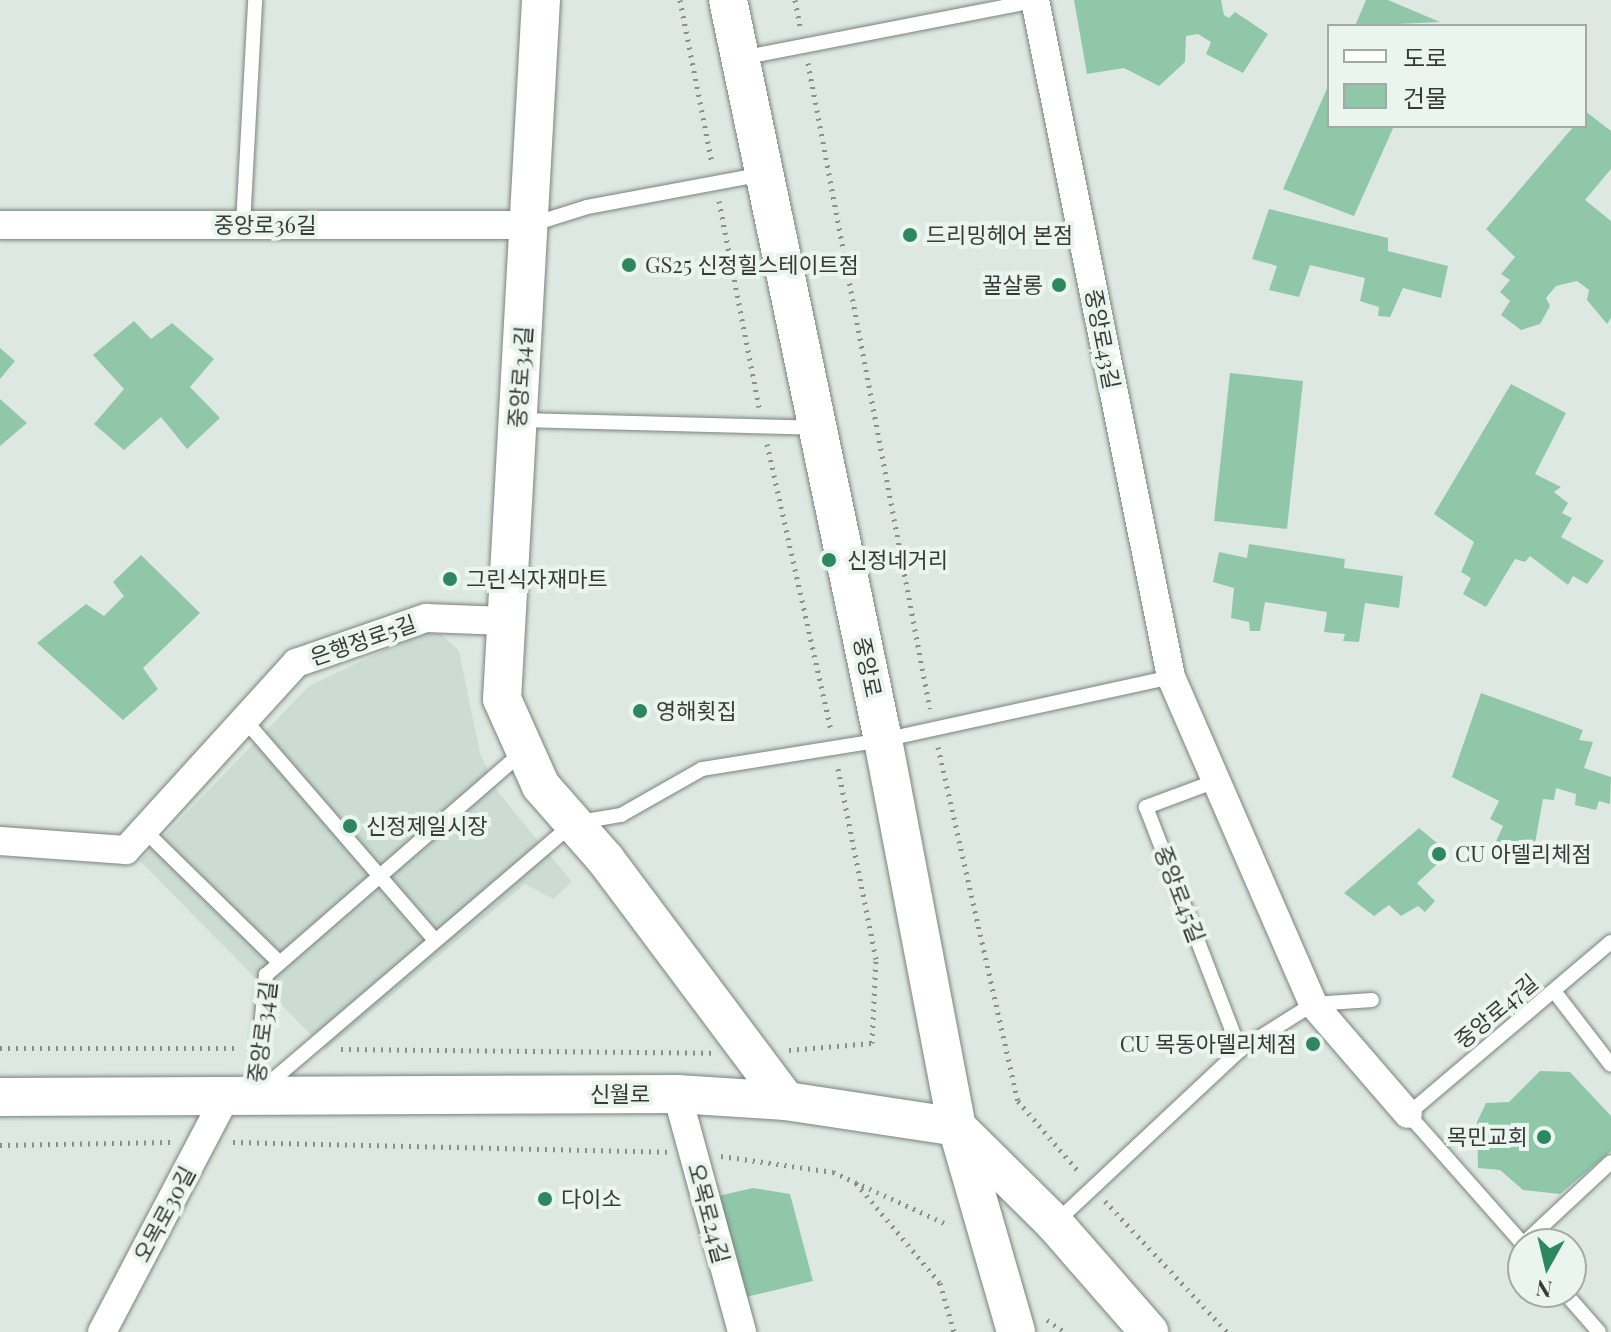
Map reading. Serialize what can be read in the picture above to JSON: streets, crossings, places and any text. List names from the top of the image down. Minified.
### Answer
{"streets":{"main road":["중앙로34길","중앙로","신월로"],"street":["중앙로36길","중앙로43길","은행정로5길","오목로24길","오목로30길"],"lane":["중앙로45길","중앙로47길"]},"crossings":[["중앙로36길","중앙로34길"],["중앙로34길","은행정로5길"],["중앙로34길","신월로"],["중앙로34길","오목로30길"],["중앙로","신월로"],["신월로","오목로24길"],["신월로","오목로30길"]],"places":["드리밍헤어 본점","GS25 신정힐스테이트점","꿀살롱","신정네거리","그린식자재마트","영해횟집","신정제일시장","CU 아델리체점","CU 목동아델리체점","목민교회","다이소"],"legend":["도로","건물"],"north":"bottom"}
